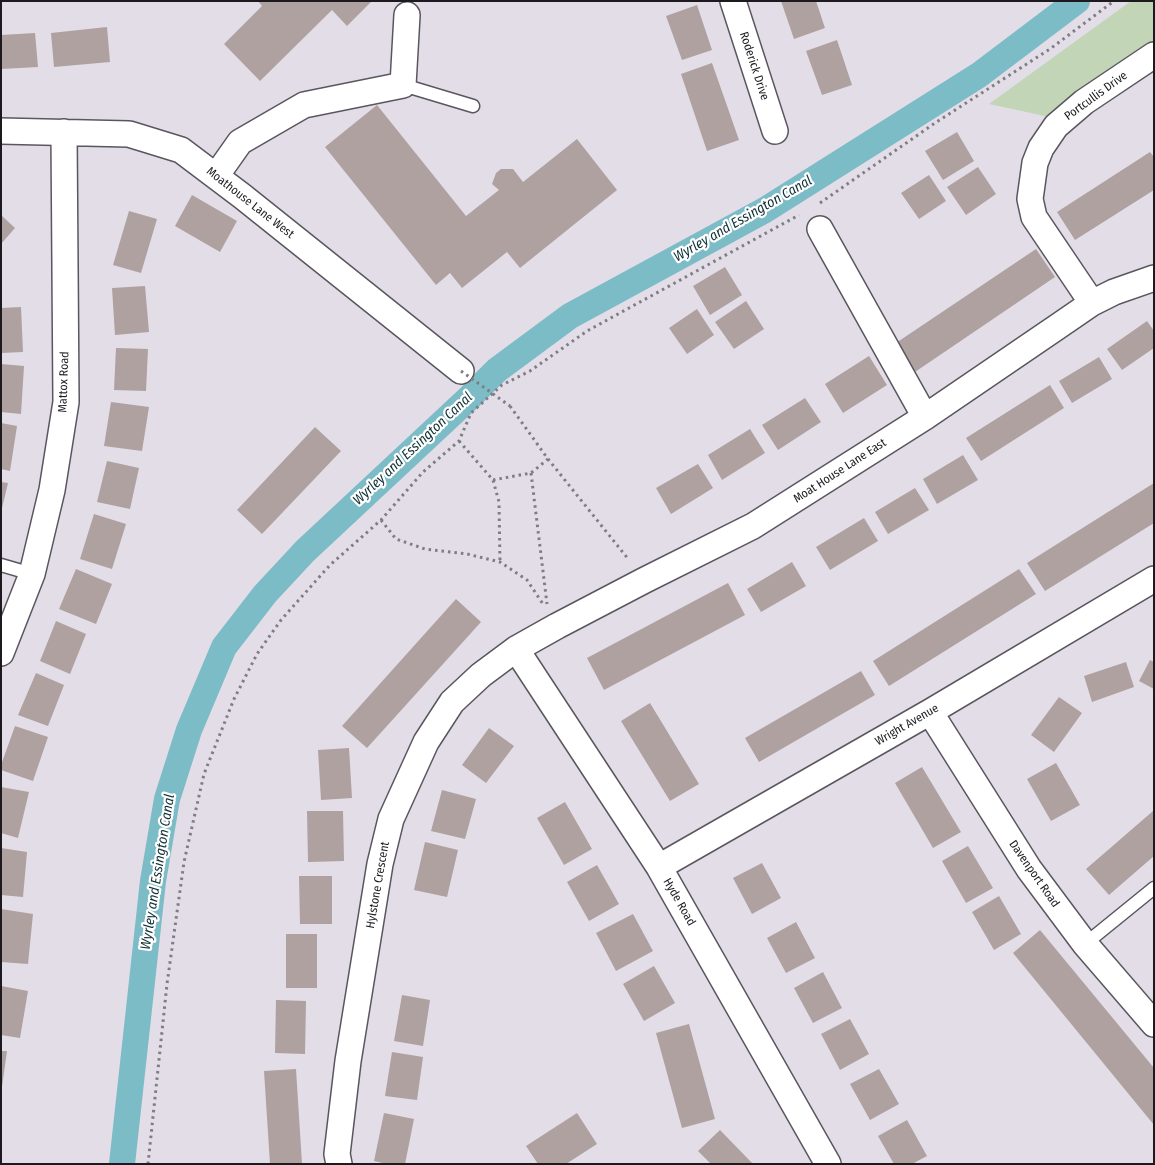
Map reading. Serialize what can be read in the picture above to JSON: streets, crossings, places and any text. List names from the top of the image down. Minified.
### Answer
{"streets":{"street":["Roderick Drive","Portcullis Drive","Moathouse Lane West","Mattox Road","Moat House Lane East","Wright Avenue","Davenport Road","Hylstone Crescent","Hyde Road"]},"crossings":[["Portcullis Drive","Moat House Lane East"],["Moathouse Lane West","Mattox Road"],["Moat House Lane East","Hylstone Crescent"],["Moat House Lane East","Hyde Road"],["Wright Avenue","Davenport Road"],["Wright Avenue","Hyde Road"],["Hylstone Crescent","Hyde Road"]],"water":["Wyrley and Essington Canal"]}
